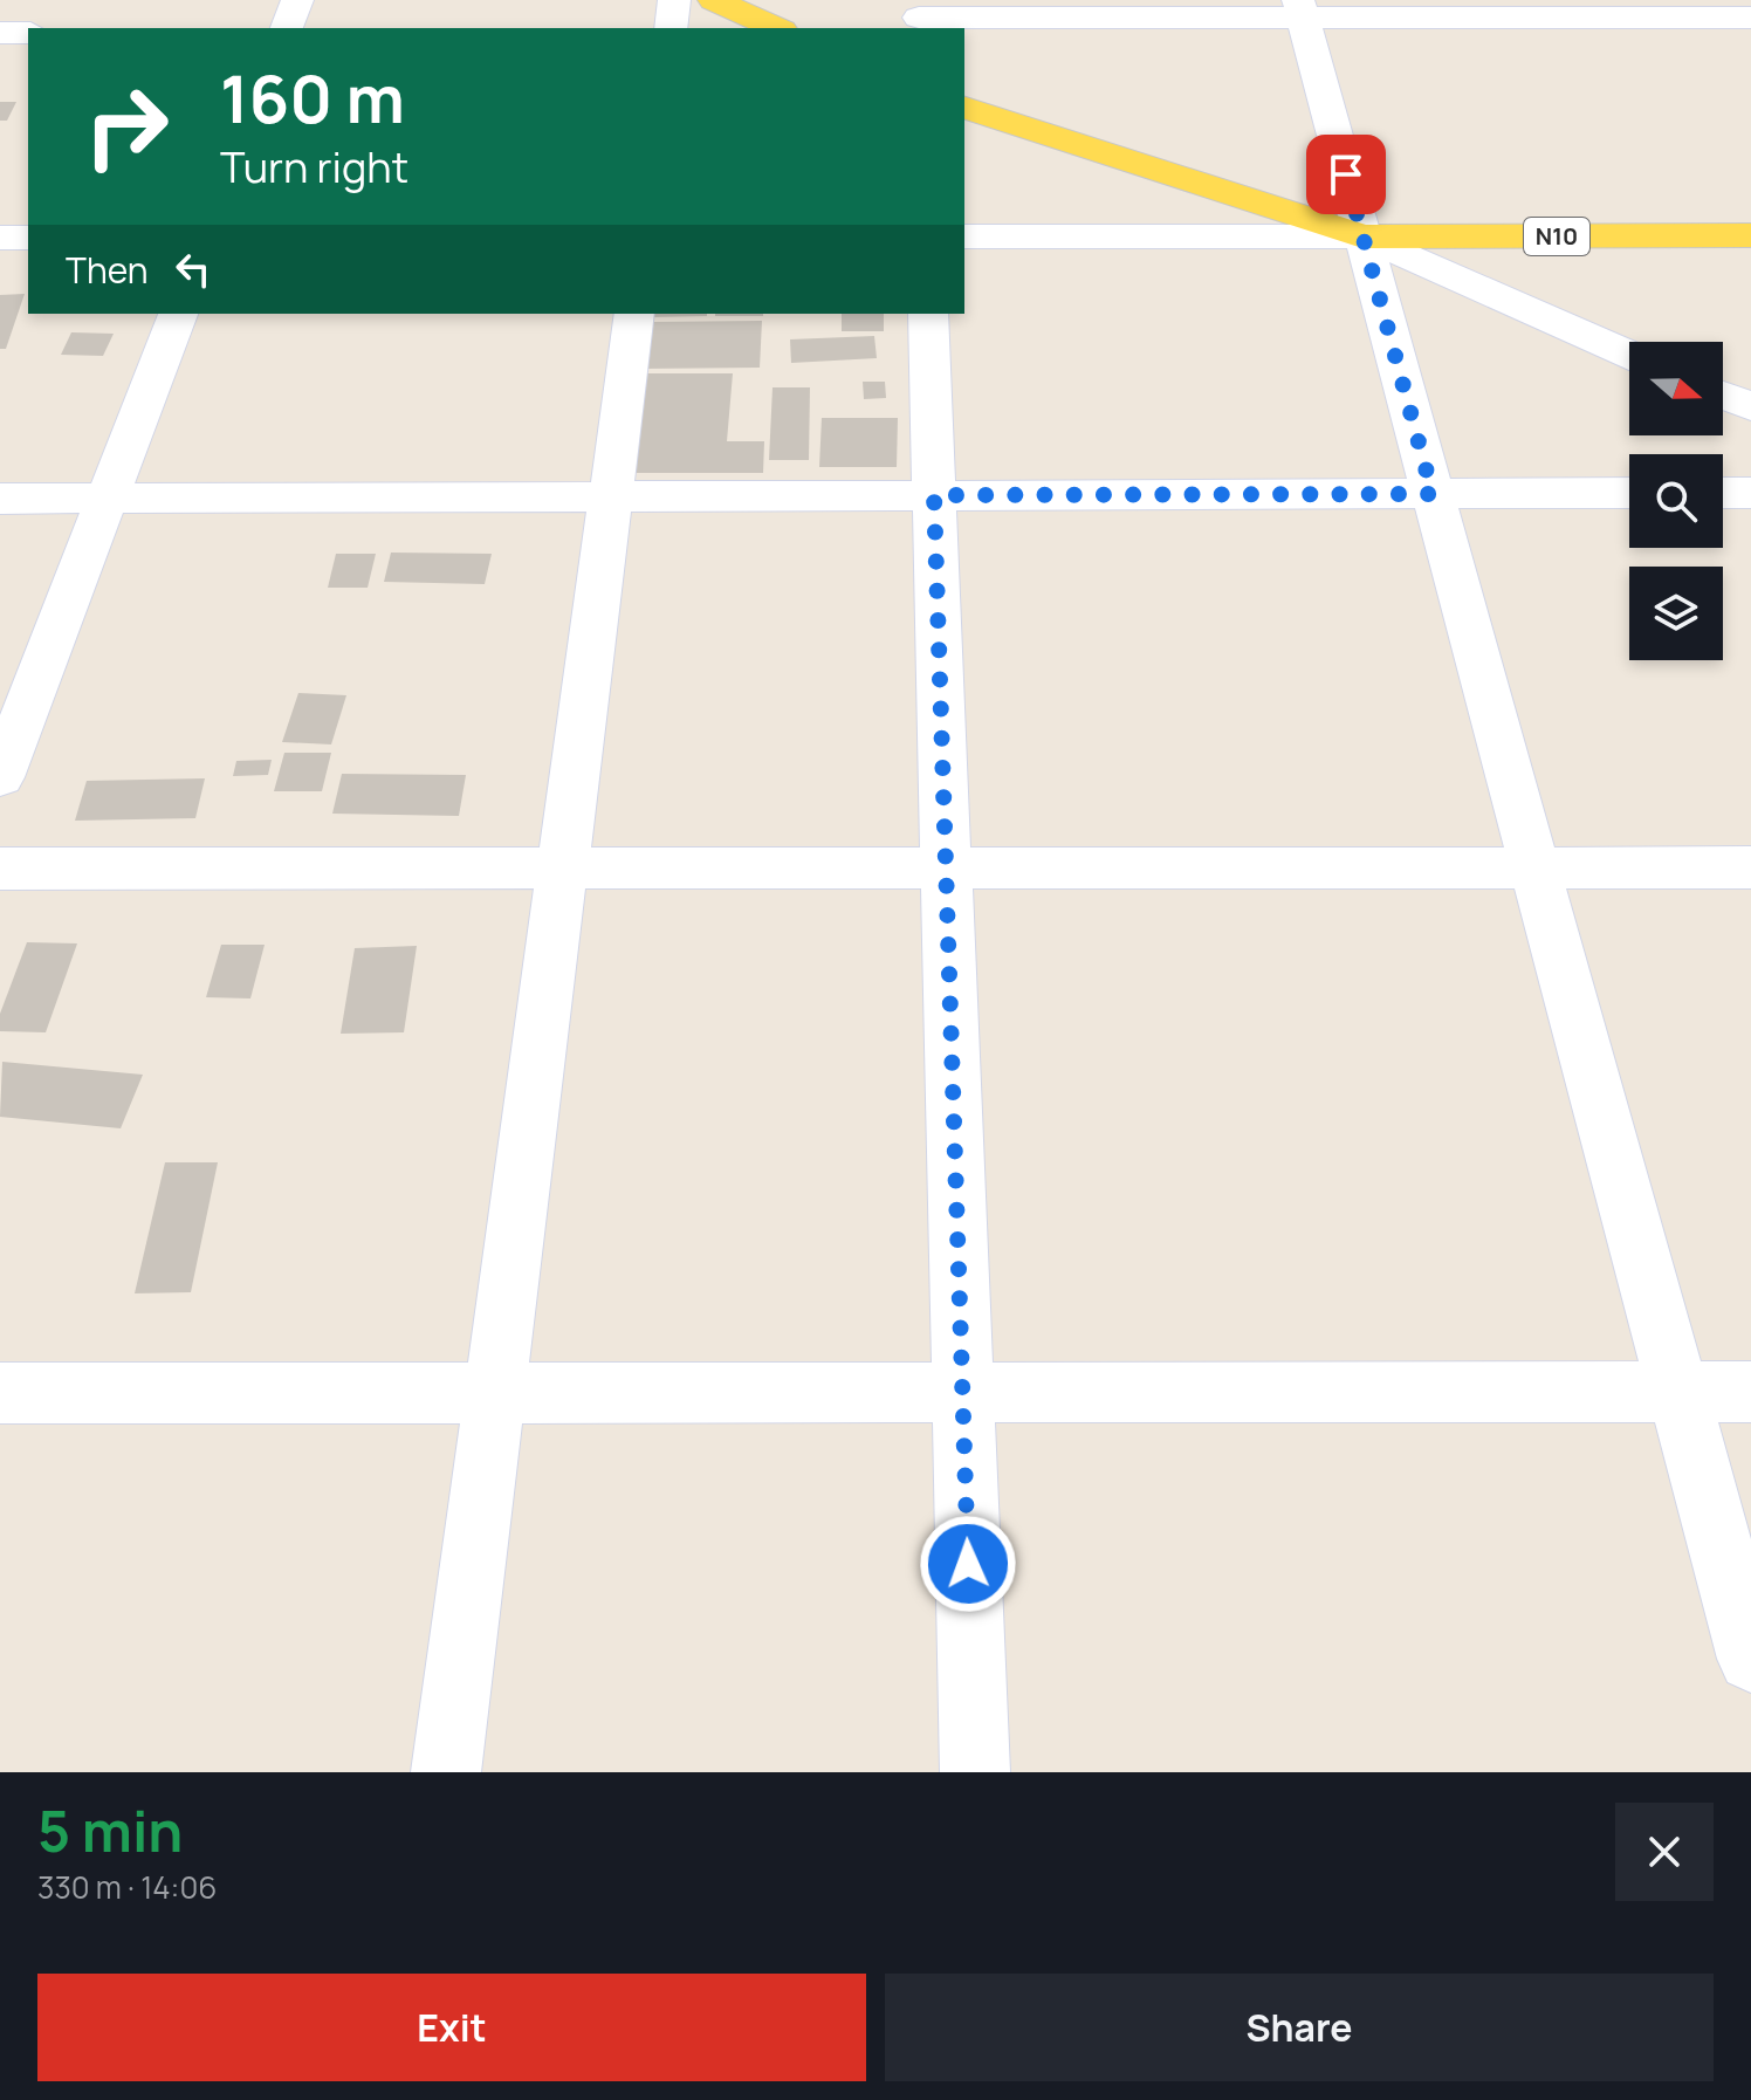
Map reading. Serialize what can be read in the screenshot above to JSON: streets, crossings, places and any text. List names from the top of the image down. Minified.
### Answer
{"streets":{"main road":["N10"]},"north":"right","page":{"turn":["160 m","Turn right"],"then":"Then","heading":["5 min","330 m · 14:06"],"buttons":["Exit","Share"]}}
